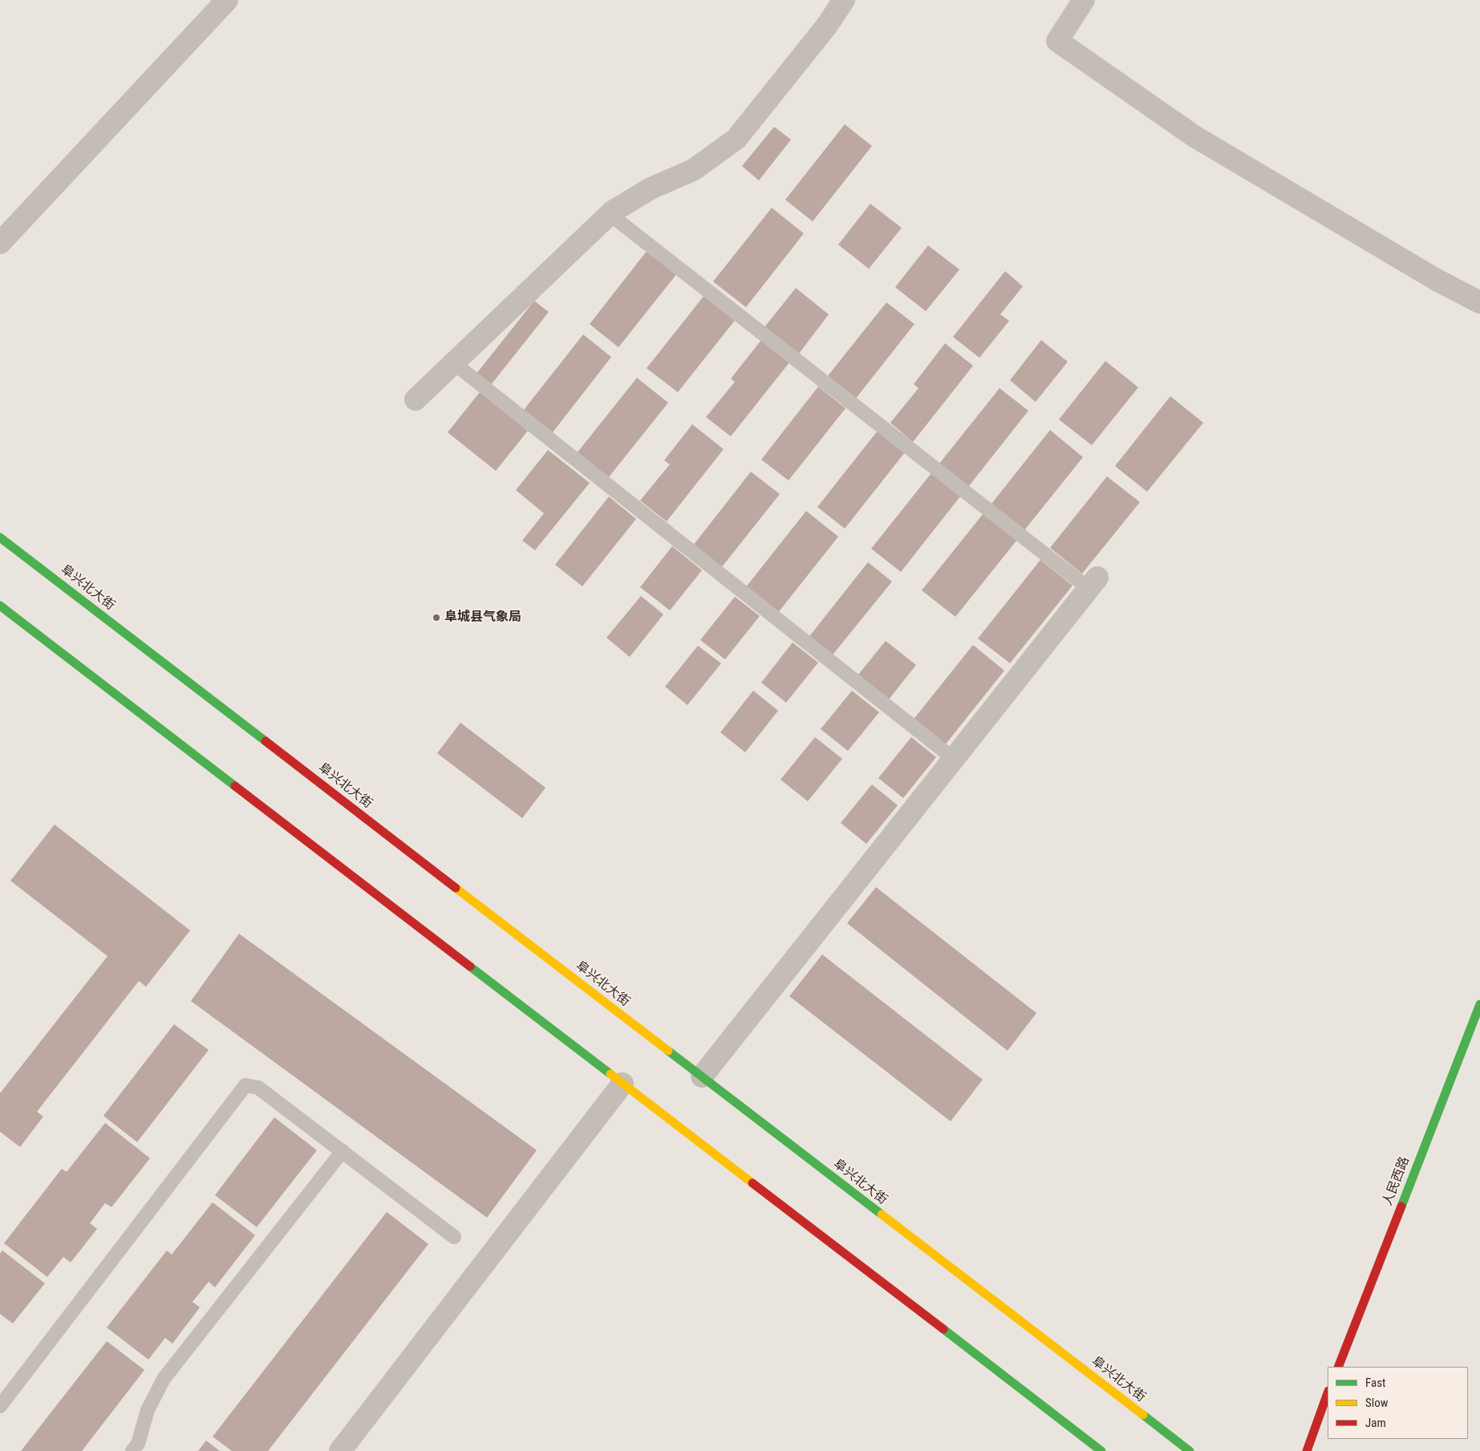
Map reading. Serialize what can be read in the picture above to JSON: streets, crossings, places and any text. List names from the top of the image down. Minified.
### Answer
{"streets":{"main road":["阜兴北大街","人民西路"]},"places":["阜城县气象局"],"legend":["Fast","Slow","Jam"]}
